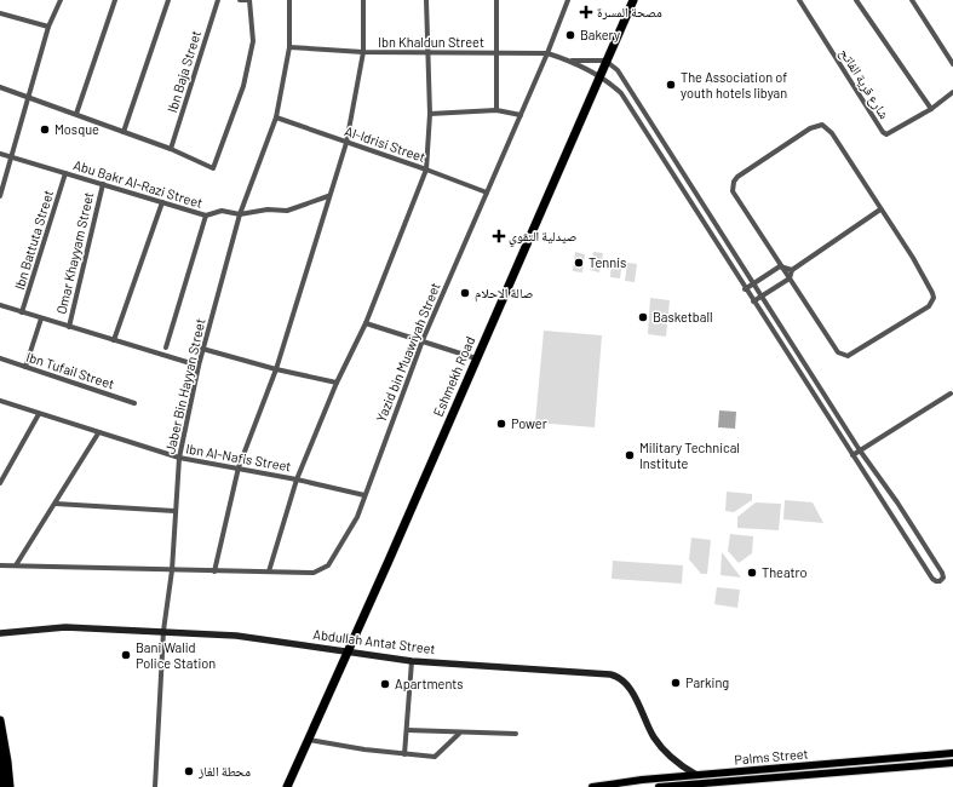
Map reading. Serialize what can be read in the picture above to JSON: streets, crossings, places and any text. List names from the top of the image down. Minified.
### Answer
{"streets":{"highway":["Eshmekh Road"],"main road":["Abdullah Antat Street","Palms Street"],"street":["Ibn Khaldun Street","Ibn Baja Street","شارع قرية الفاتح","Al-Idrisi Street","Abu Bakr Al-Razi Street","Ibn Battuta Street","Omar Khayyam Street","Yazid bin Muawiyah Street","Ibn Tufail Street","Jaber Bin Hayyan Street","Ibn Al-Nafis Street"]},"crossings":[["Ibn Khaldun Street","Yazid bin Muawiyah Street"],["Ibn Khaldun Street","Jaber Bin Hayyan Street"],["Al-Idrisi Street","Yazid bin Muawiyah Street"],["Al-Idrisi Street","Jaber Bin Hayyan Street"],["Abu Bakr Al-Razi Street","Ibn Battuta Street"],["Abu Bakr Al-Razi Street","Omar Khayyam Street"],["Abu Bakr Al-Razi Street","Jaber Bin Hayyan Street"],["Yazid bin Muawiyah Street","Jaber Bin Hayyan Street"],["Yazid bin Muawiyah Street","Ibn Al-Nafis Street"],["Eshmekh Road","Abdullah Antat Street"],["Jaber Bin Hayyan Street","Ibn Al-Nafis Street"],["Jaber Bin Hayyan Street","Abdullah Antat Street"],["Abdullah Antat Street","Palms Street"]],"places":{"health":["مصحة المسرة","صيدلية التقوي"],"other":["Bakery","The Association of youth hotels libyan","Mosque","Tennis","صالة الاحلام","Basketball","Power","Military Technical Institute","Theatro","Bani Walid Police Station","Parking","Apartments","محطة الغاز"]}}
